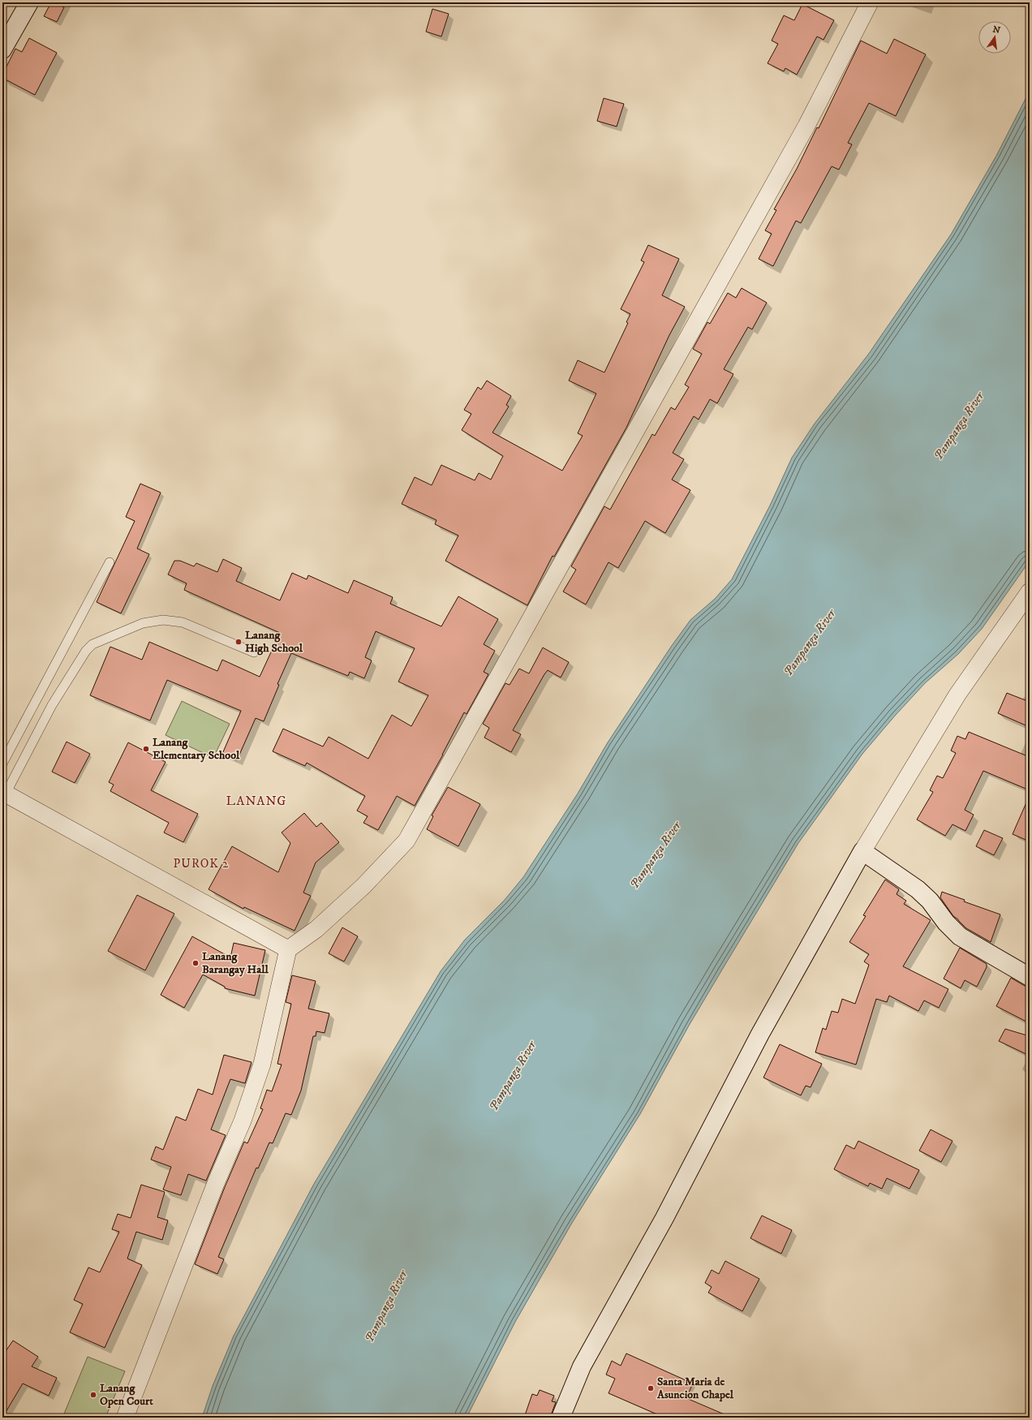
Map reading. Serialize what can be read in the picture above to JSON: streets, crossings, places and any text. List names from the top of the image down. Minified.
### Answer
{"districts":["LANANG","PUROK 2"],"water":["Pampanga River"],"places":["Lanang High School","Lanang Elementary School","Lanang Barangay Hall","Santa Maria de Asuncion Chapel","Lanang Open Court"],"north":"top"}
